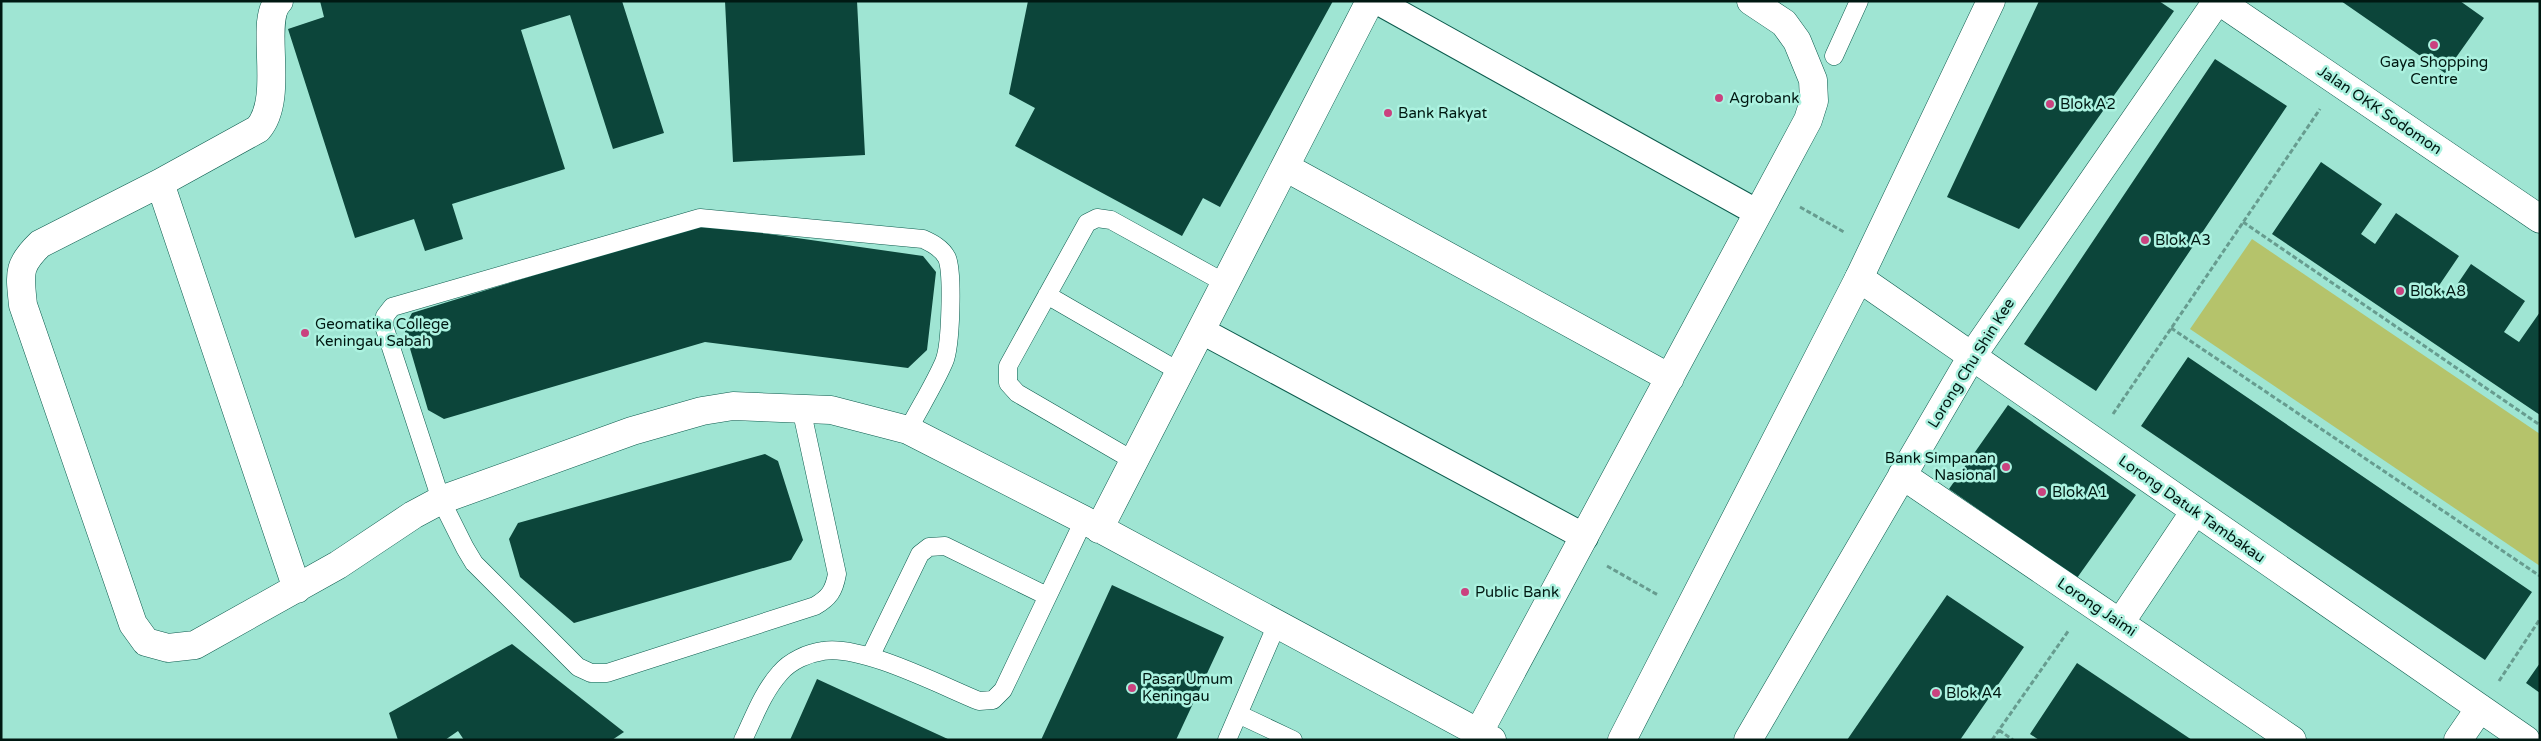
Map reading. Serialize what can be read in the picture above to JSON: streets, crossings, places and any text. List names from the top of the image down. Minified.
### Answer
{"streets":{"street":["Jalan OKK Sodomon","Lorong Chu Shin Kee","Lorong Datuk Tambakau","Lorong Jaimi"]},"crossings":[["Jalan OKK Sodomon","Lorong Chu Shin Kee"],["Lorong Chu Shin Kee","Lorong Datuk Tambakau"],["Lorong Chu Shin Kee","Lorong Jaimi"]],"places":["Gaya Shopping Centre","Agrobank","Blok A2","Bank Rakyat","Blok A3","Blok A8","Geomatika College Keningau Sabah","Bank Simpanan Nasional","Blok A1","Public Bank","Pasar Umum Keningau","Blok A4"]}
